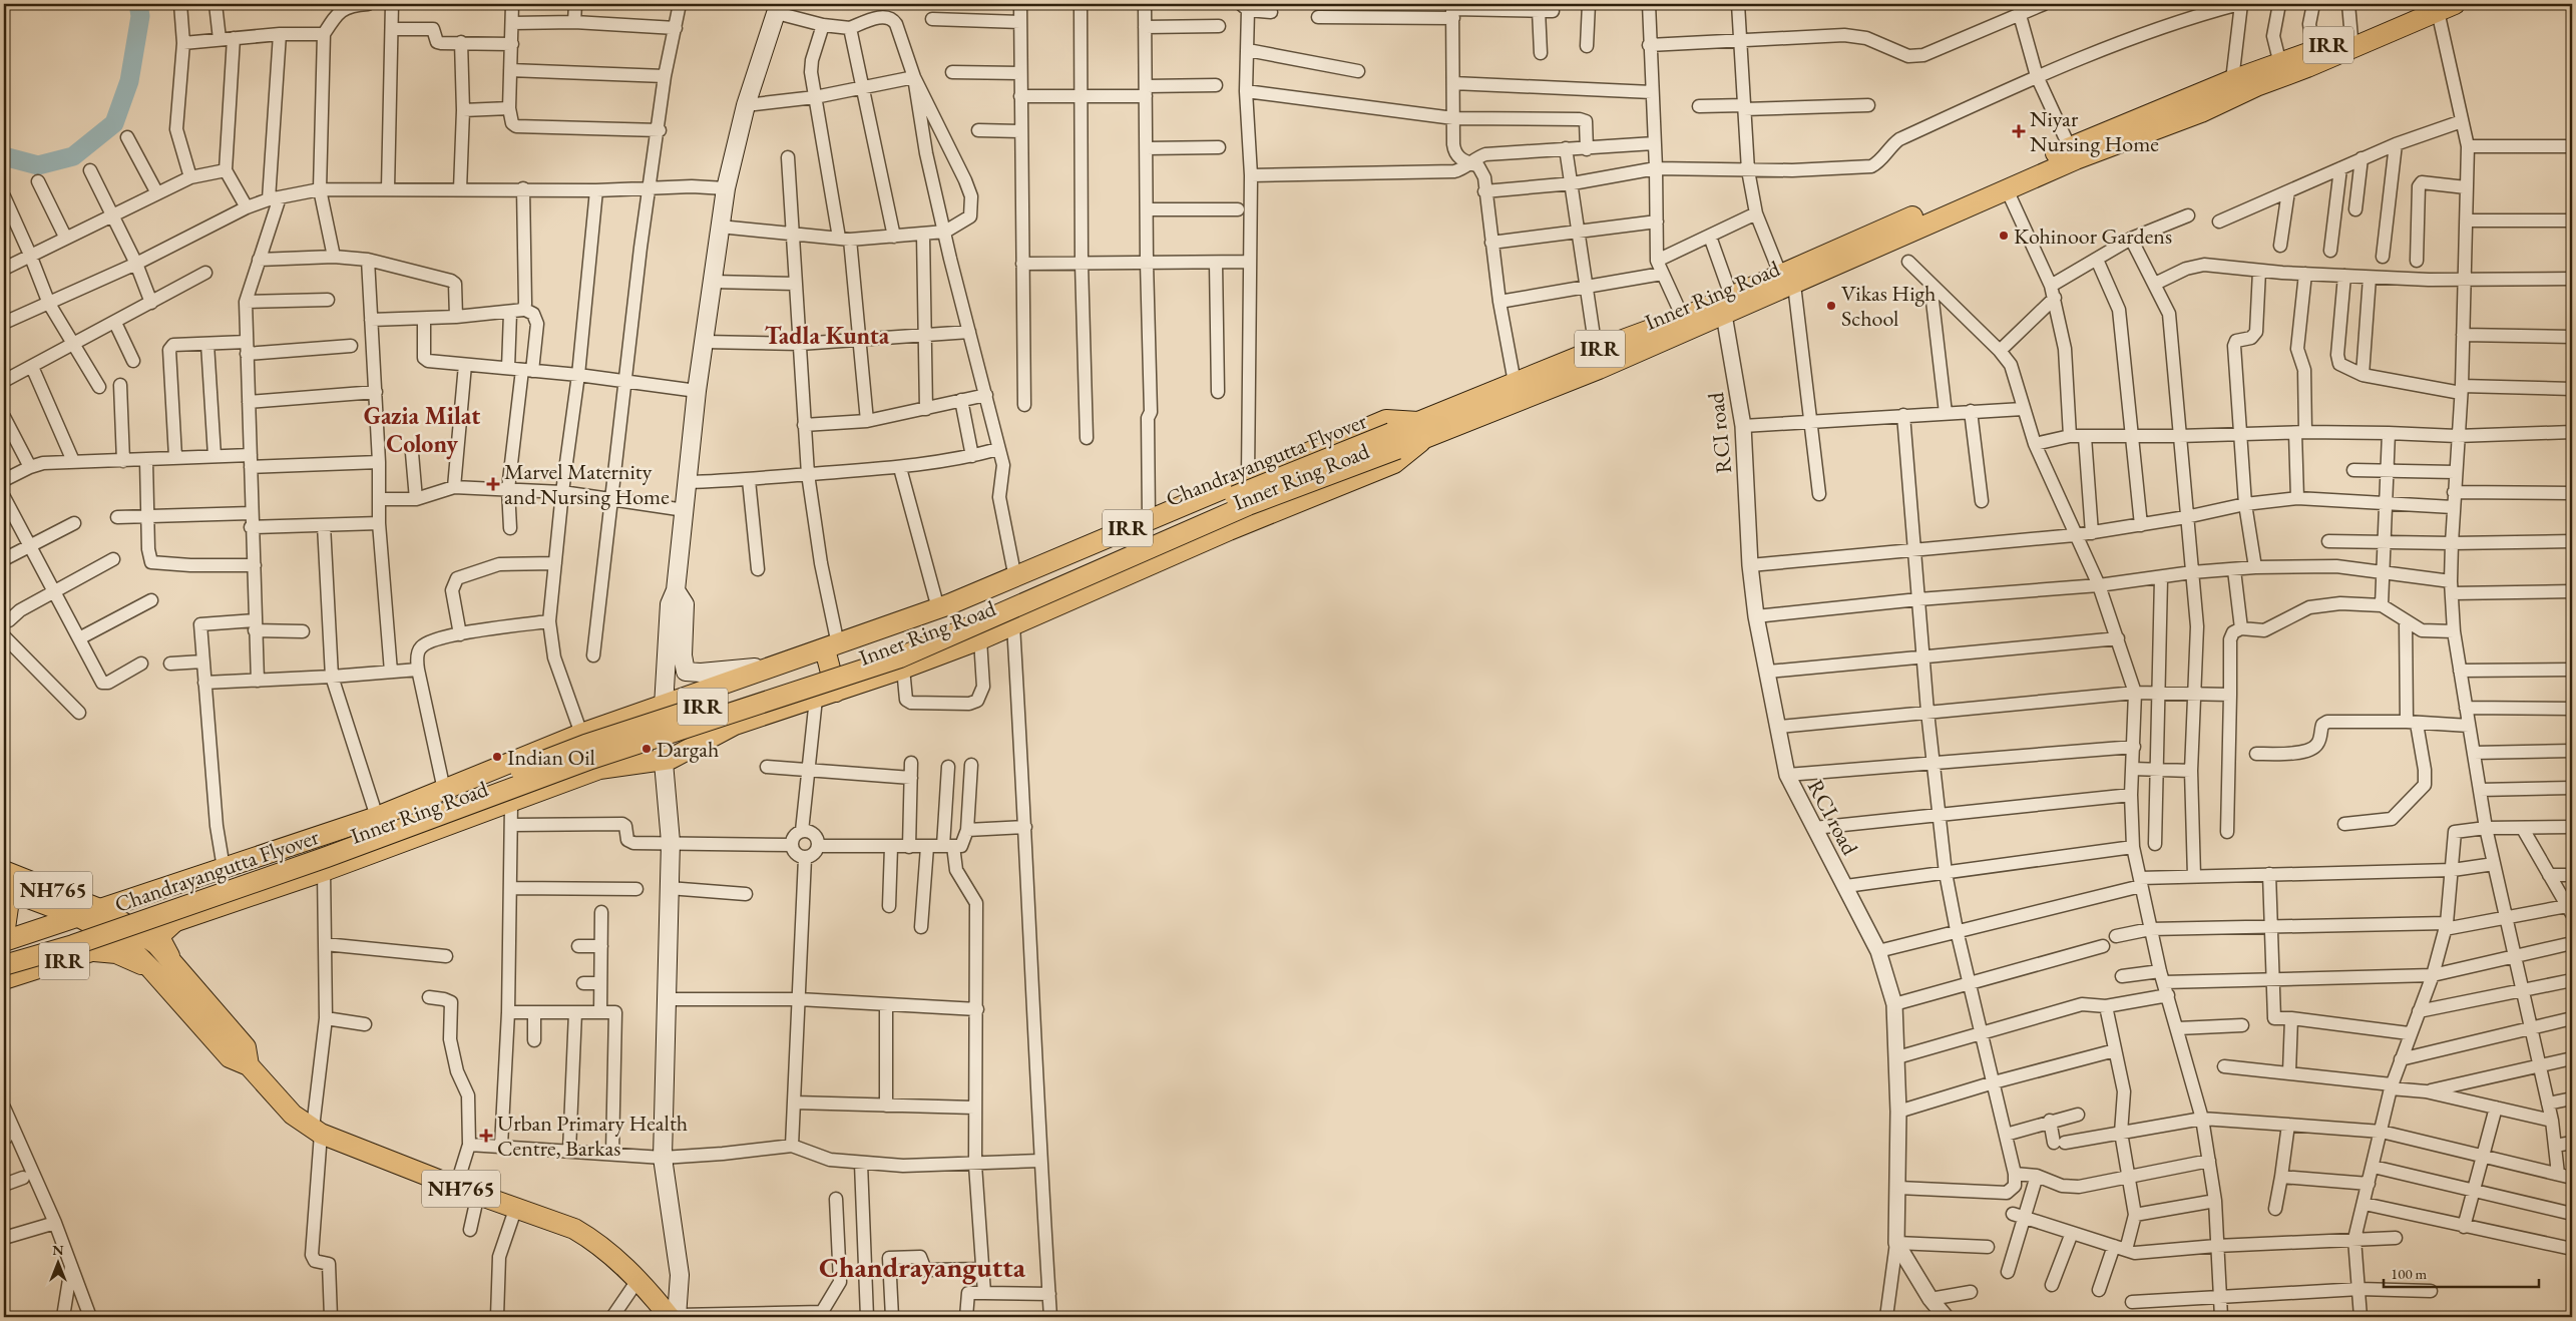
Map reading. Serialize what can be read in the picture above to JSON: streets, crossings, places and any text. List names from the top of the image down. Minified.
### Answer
{"streets":{"main road":["IRR","Inner Ring Road","Chandrayangutta Flyover","NH765"],"street":["RCI road"]},"crossings":[["IRR","Inner Ring Road"],["IRR","NH765"],["Inner Ring Road","RCI road"],["Inner Ring Road","Chandrayangutta Flyover"],["Inner Ring Road","NH765"]],"districts":["Tadla Kunta","Gazia Milat Colony","Chandrayangutta"],"places":{"health":["Niyar Nursing Home","Marvel Maternity and Nursing Home","Urban Primary Health Centre, Barkas"],"other":["Kohinoor Gardens","Vikas High School","Dargah","Indian Oil"]},"scale_bar":"100 m","north":"top"}
